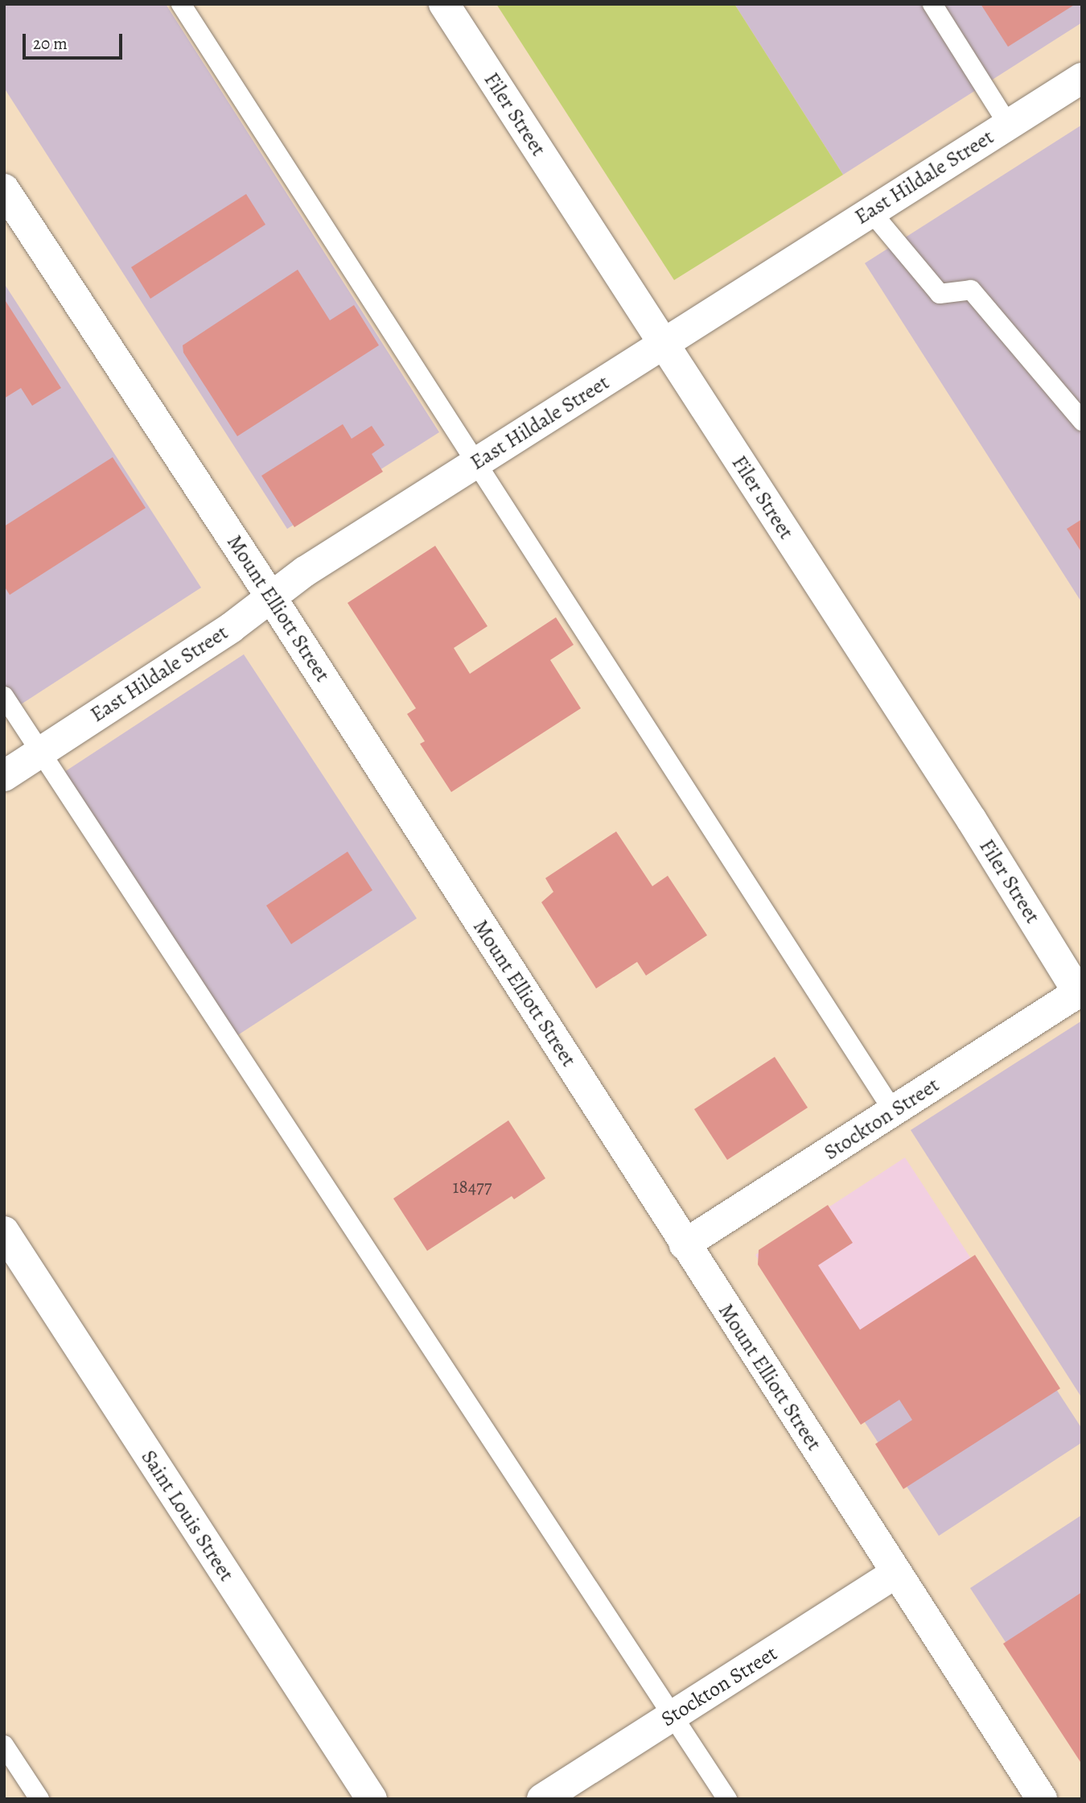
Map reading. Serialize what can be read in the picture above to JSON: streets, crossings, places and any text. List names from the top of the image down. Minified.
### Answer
{"streets":{"street":["Filer Street","East Hildale Street","Mount Elliott Street","Stockton Street","Saint Louis Street"]},"crossings":[["Filer Street","East Hildale Street"],["Filer Street","Stockton Street"],["East Hildale Street","Mount Elliott Street"],["Mount Elliott Street","Stockton Street"]],"house_numbers":["18477"],"scale_bar":"20 m"}
